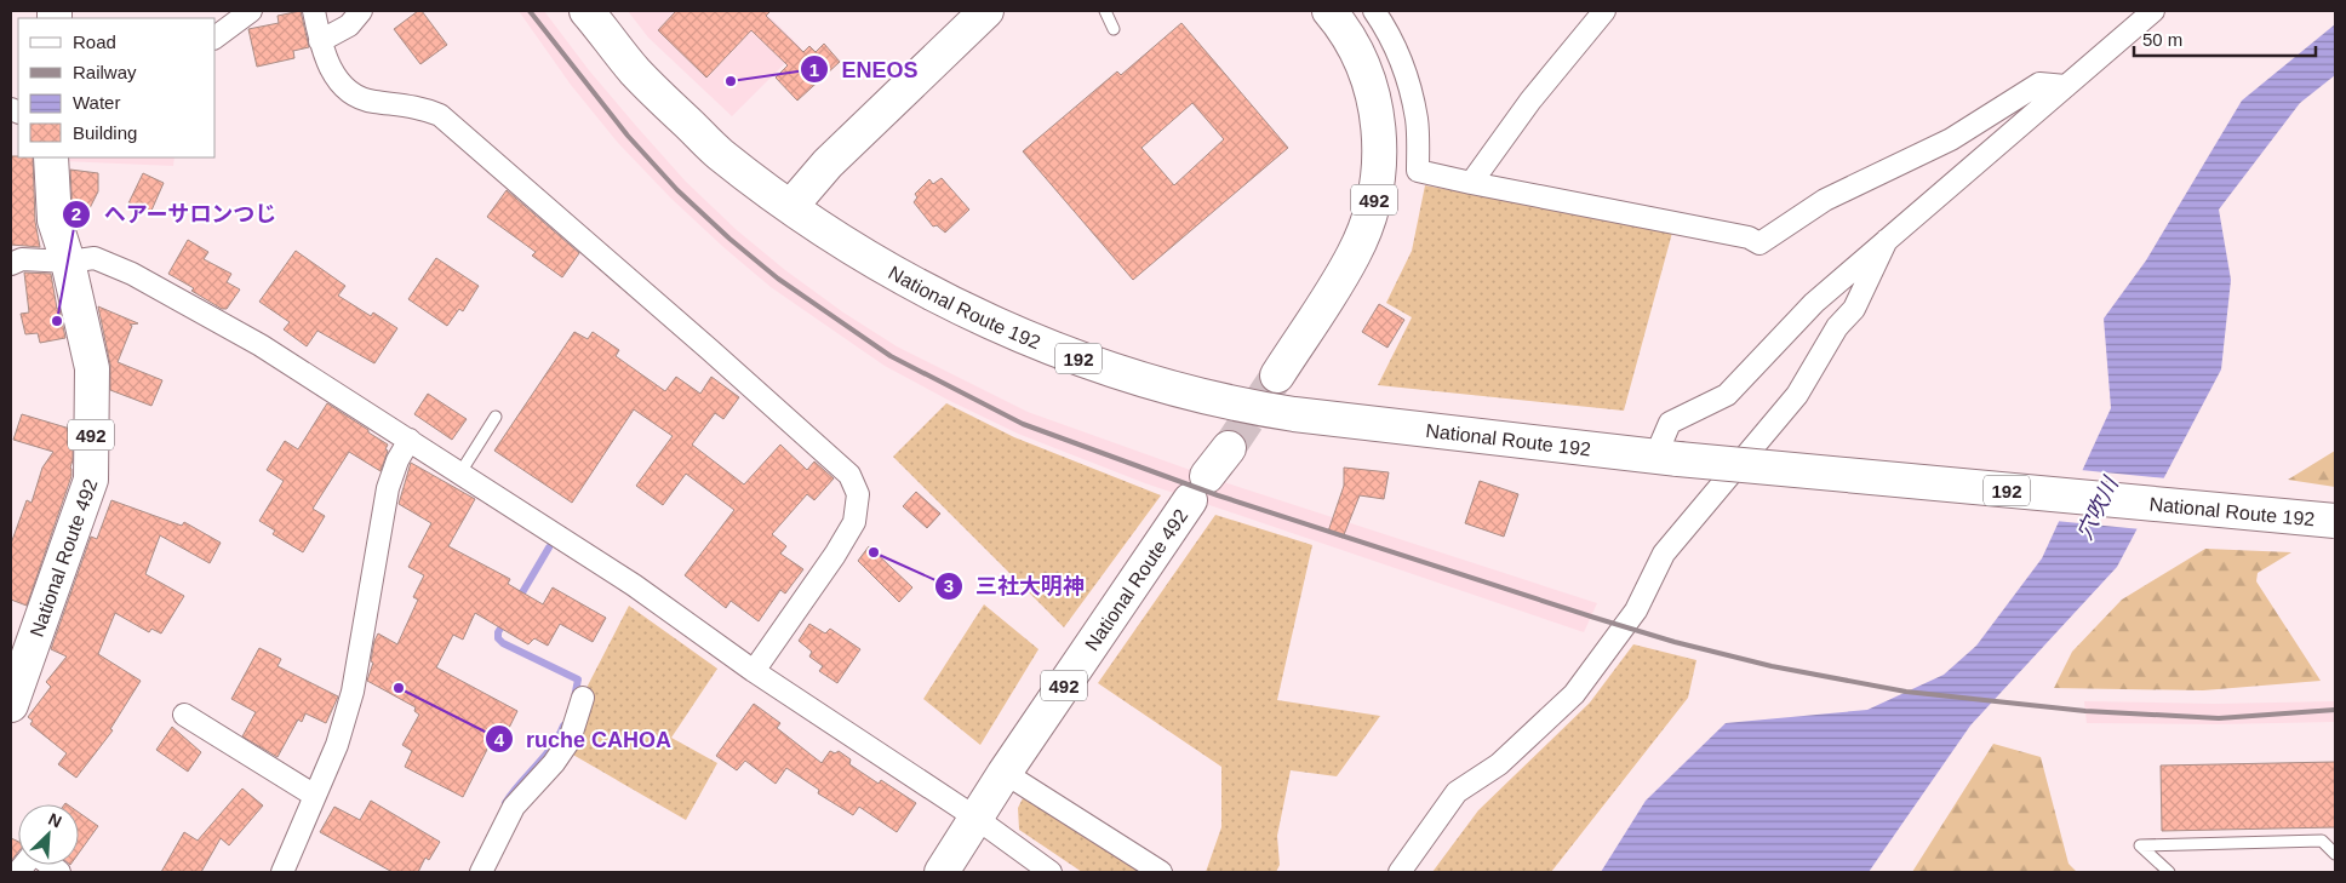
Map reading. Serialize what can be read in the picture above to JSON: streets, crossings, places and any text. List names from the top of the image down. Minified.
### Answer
{"streets":{"highway":["492","National Route 192","192","National Route 492"]},"water":["穴吹川"],"places":["ENEOS","ヘアーサロンつじ","三社大明神","ruche CAHOA"],"legend":["Road","Railway","Water","Building"],"scale_bar":"50 m","north":"top right"}
